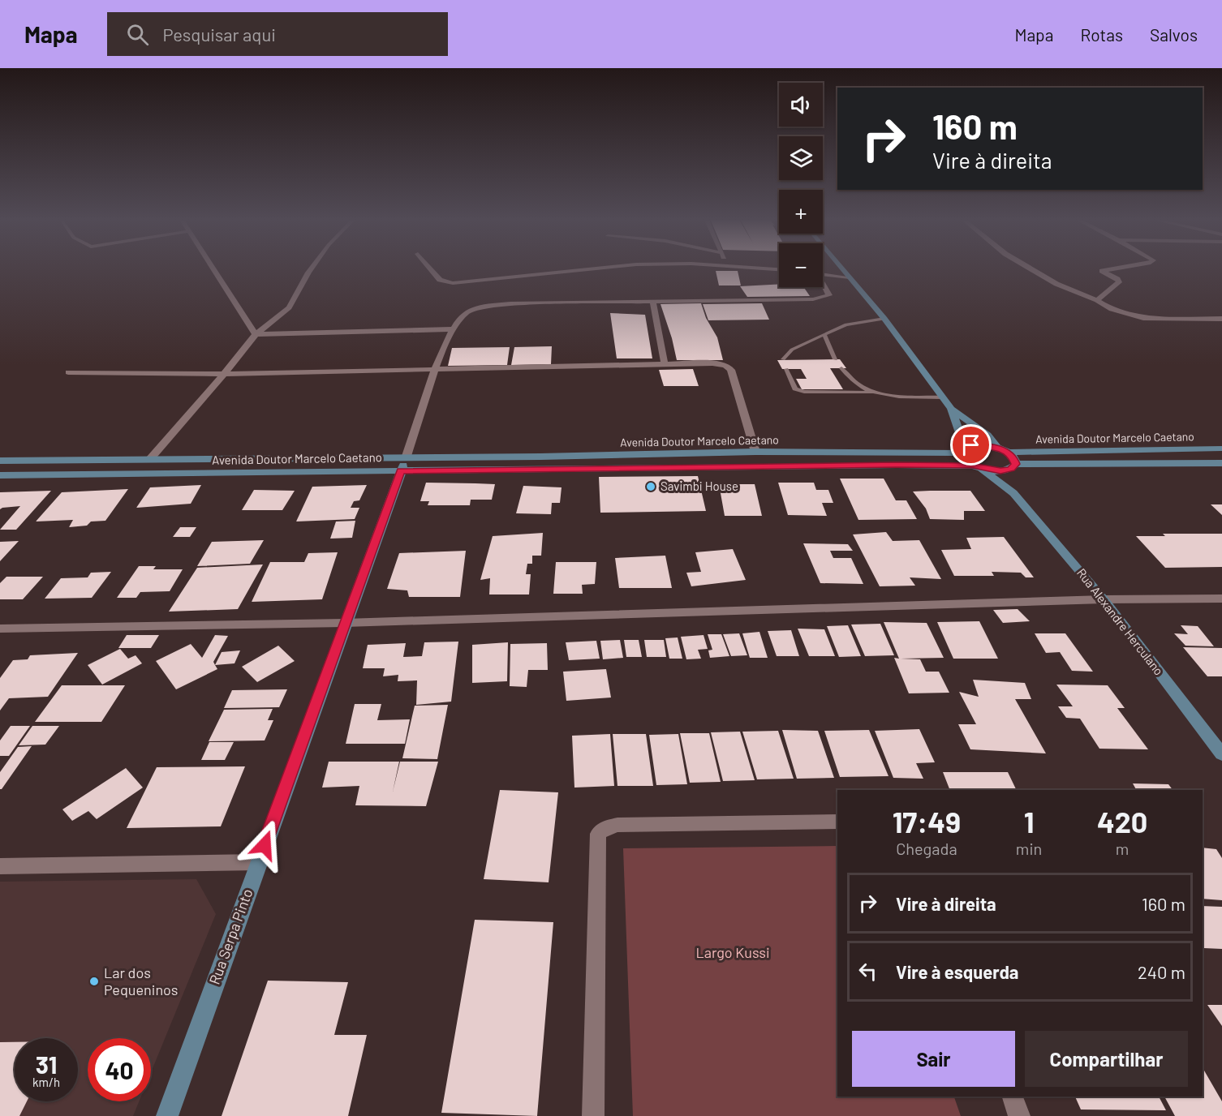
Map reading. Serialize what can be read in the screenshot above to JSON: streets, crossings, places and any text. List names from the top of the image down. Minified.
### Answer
{"streets":{"street":["Avenida Doutor Marcelo Caetano","Rua Alexandre Herculano","Rua Serpa Pinto"]},"crossings":[["Avenida Doutor Marcelo Caetano","Rua Alexandre Herculano"],["Avenida Doutor Marcelo Caetano","Rua Serpa Pinto"]],"parks":["Largo Kussi"],"places":["Savimbi House","Lar dos Pequeninos"],"page":{"header":"Mapa","search":"Pesquisar aqui","nav":["Mapa","Rotas","Salvos"],"map_buttons":["+","−"],"turn":["160 m","Vire à direita"],"eta":["17:49","Chegada","1","min","420","m"],"list":[{"name":"Vire à direita","value":"160 m"},{"name":"Vire à esquerda","value":"240 m"}],"buttons":["Sair","Compartilhar"],"speed":"31 km/h","limit":"40"}}
